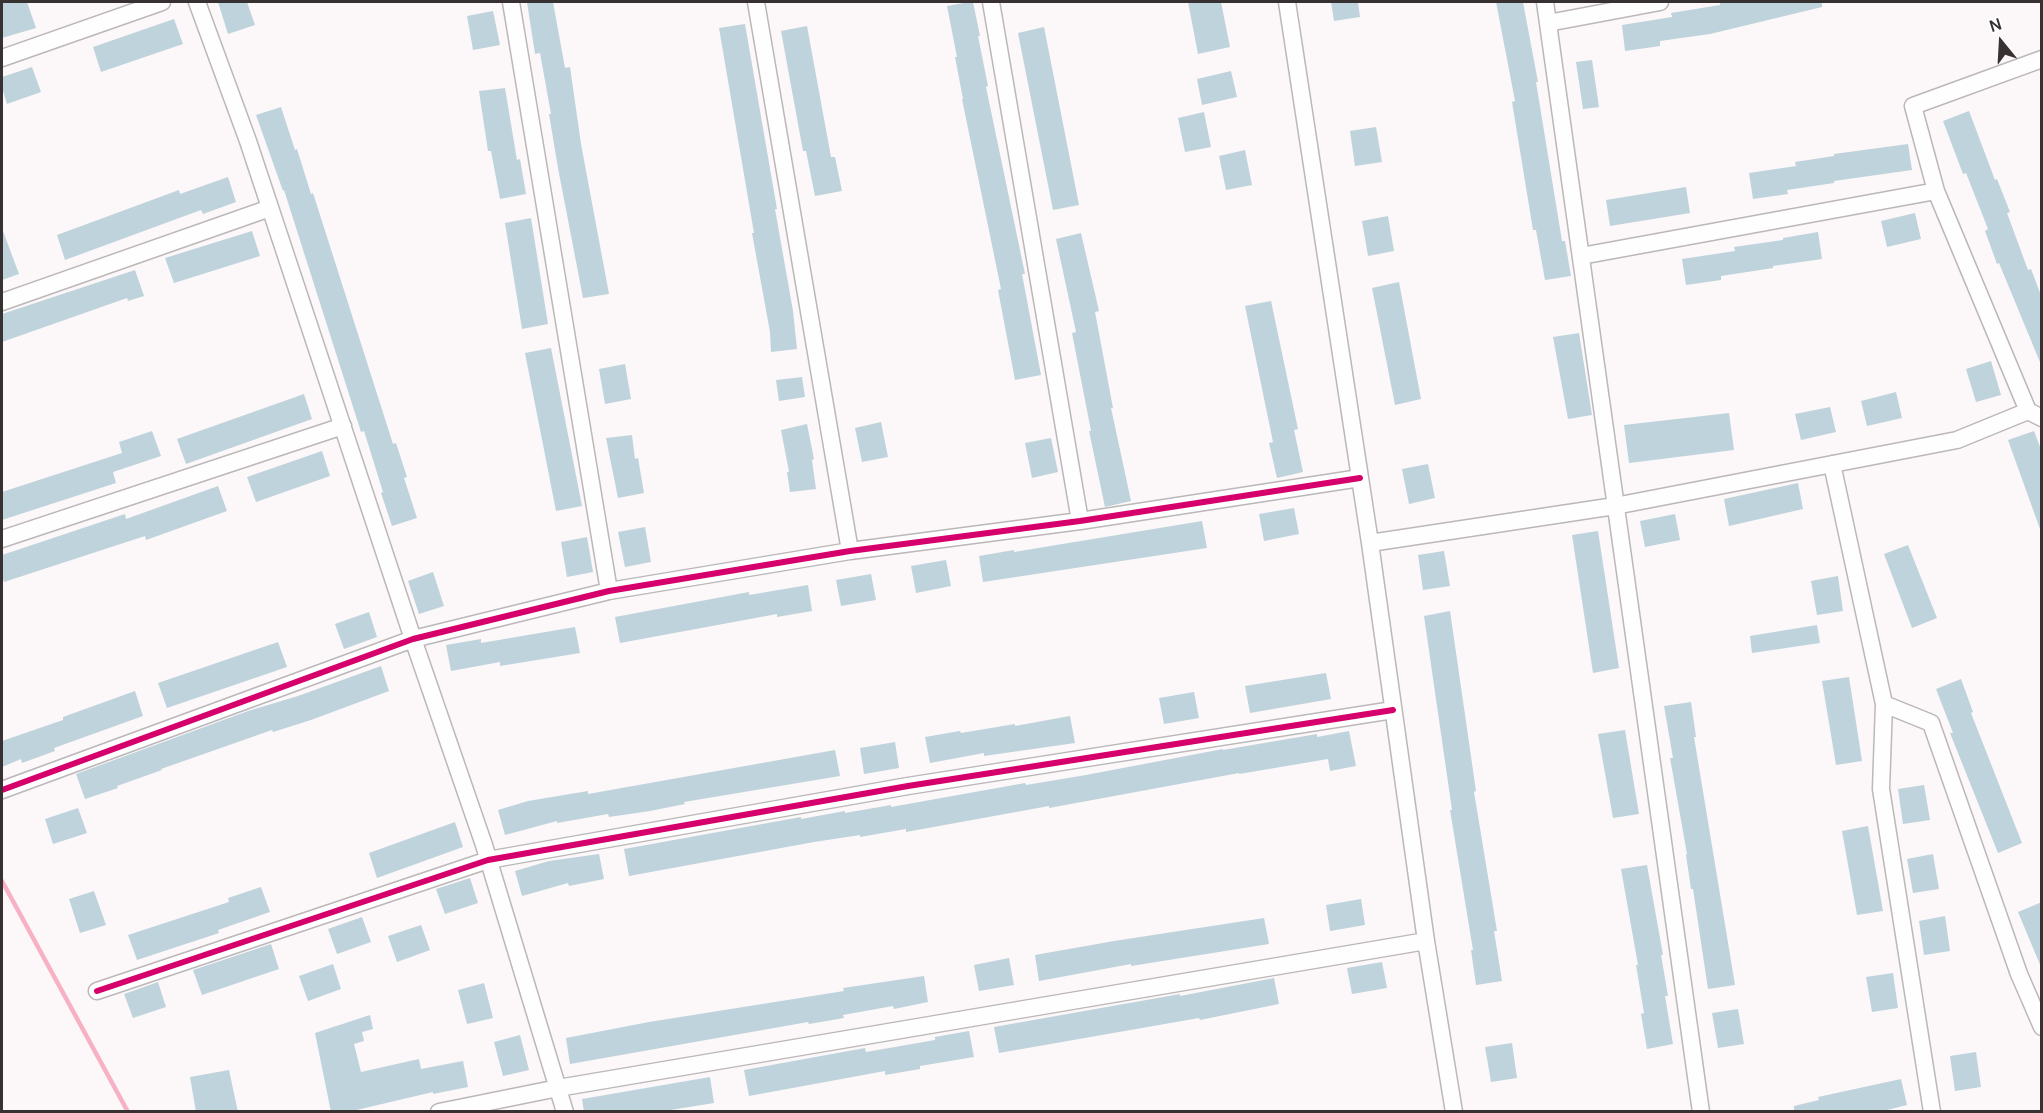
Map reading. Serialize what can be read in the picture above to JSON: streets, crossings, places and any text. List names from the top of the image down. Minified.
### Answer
{"north":"top"}
